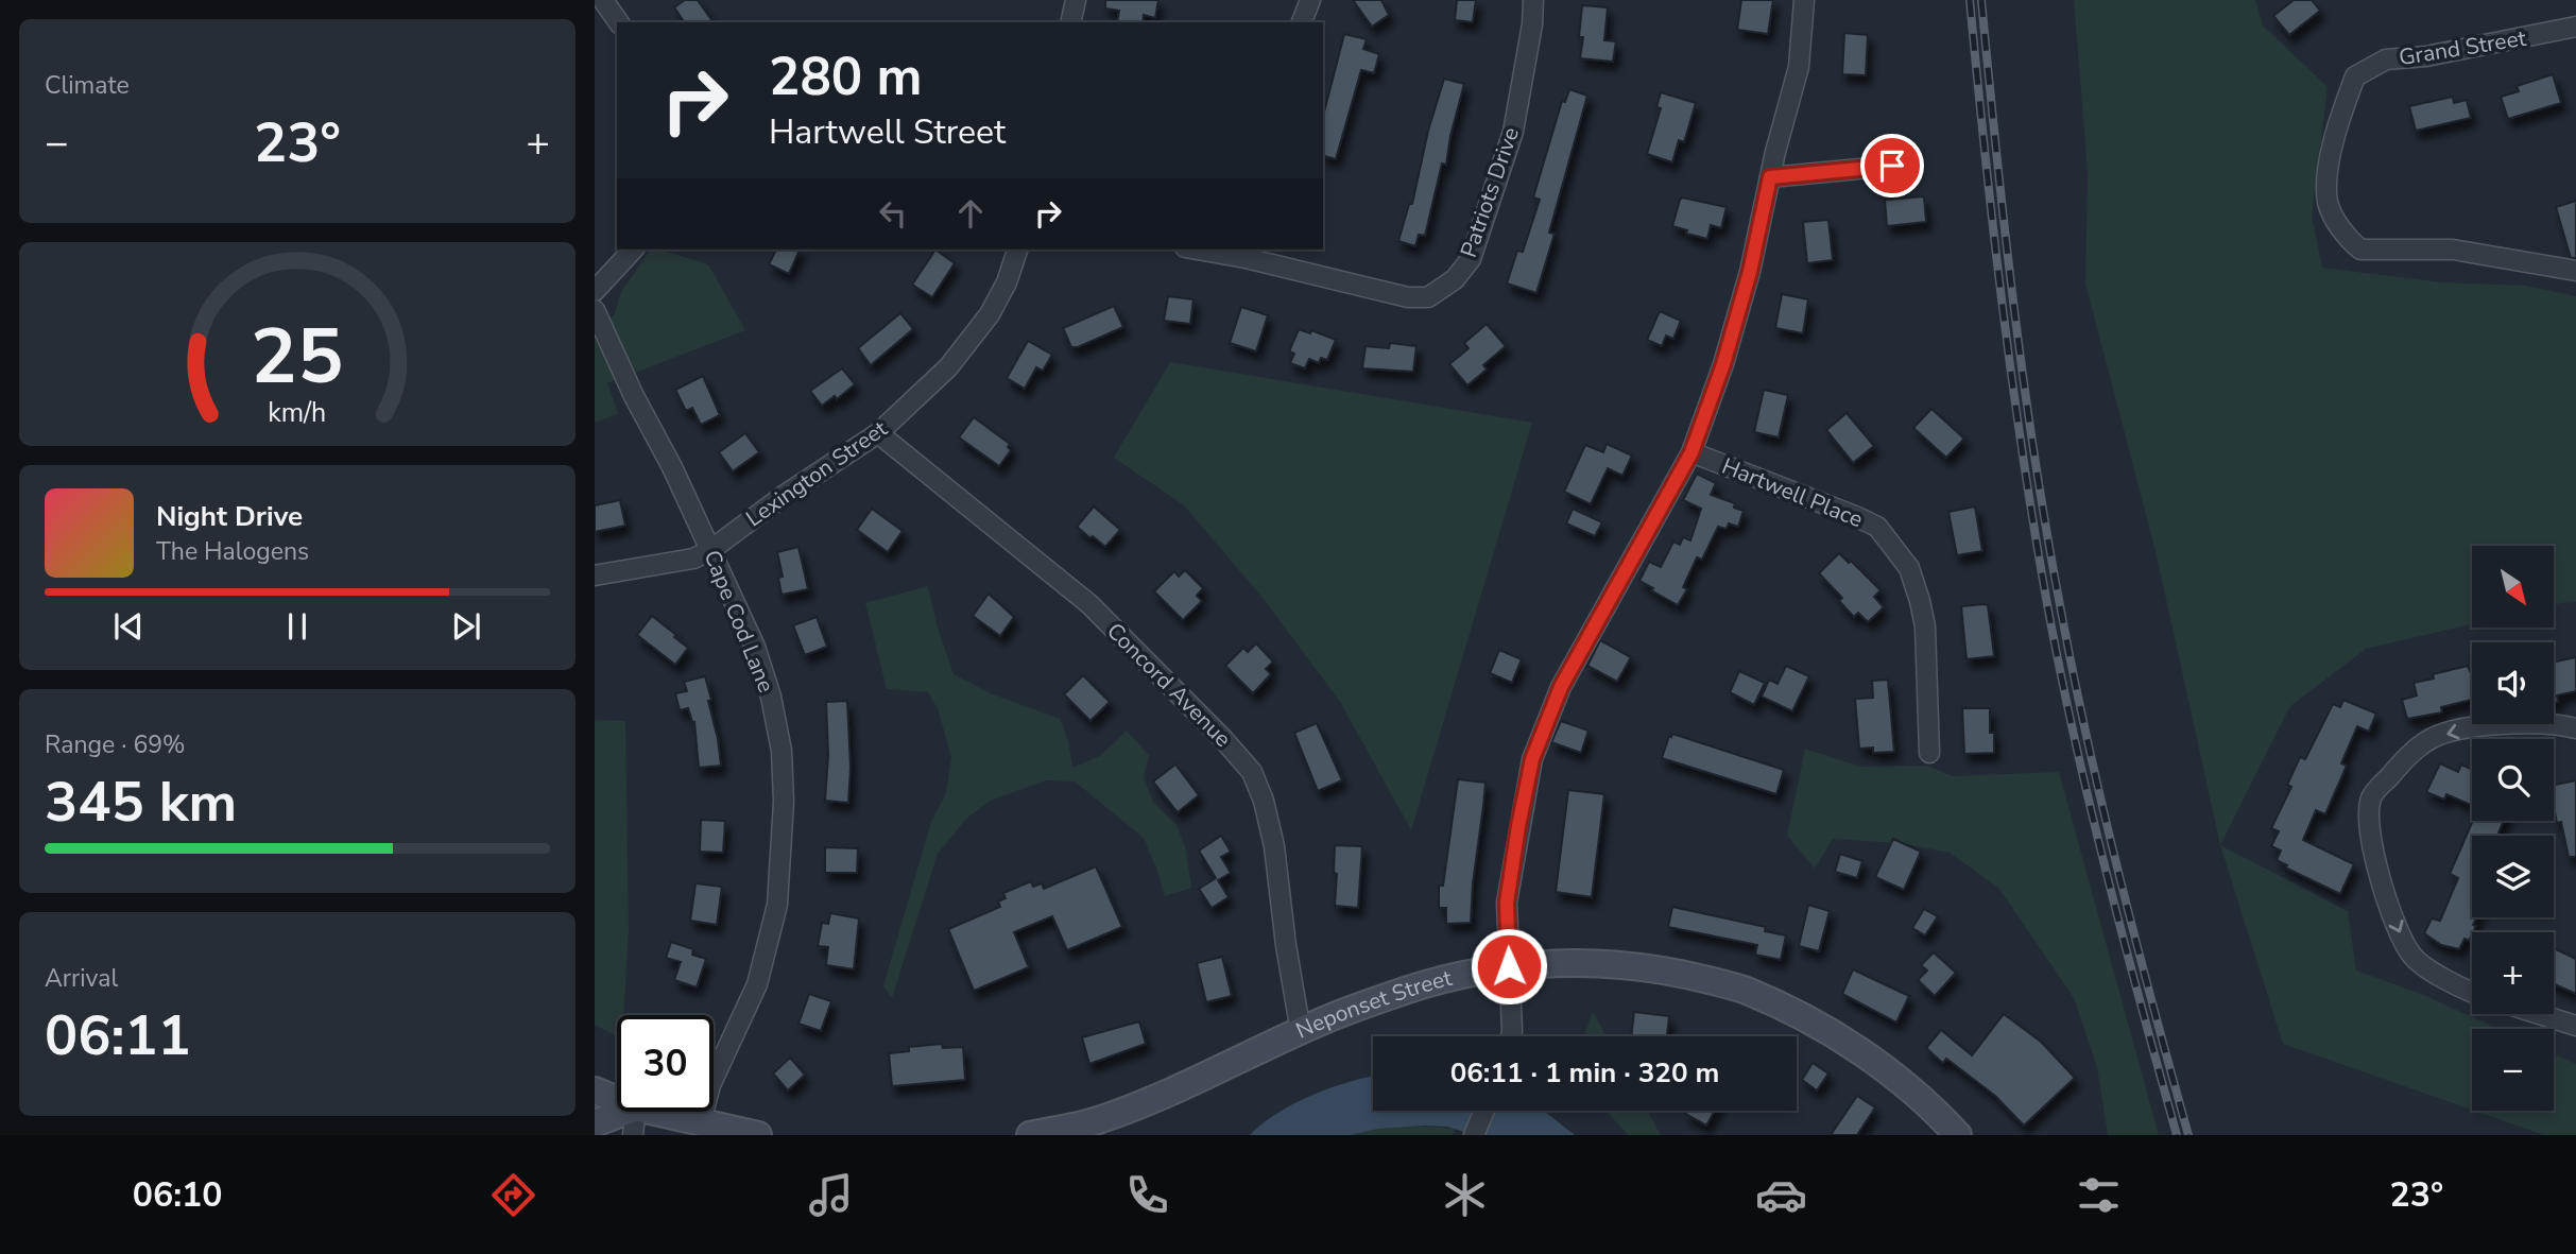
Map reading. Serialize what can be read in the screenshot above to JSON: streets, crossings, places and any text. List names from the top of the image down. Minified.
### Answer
{"streets":{"main road":["Neponset Street"],"street":["Grand Street","Patriots Drive","Lexington Street","Hartwell Place","Cape Cod Lane","Concord Avenue"]},"crossings":[["Lexington Street","Cape Cod Lane"],["Lexington Street","Concord Avenue"],["Concord Avenue","Neponset Street"]],"north":"bottom right","page":{"tile":["Climate",["Range · 69%","345 km"],["Arrival","06:11"]],"turn":["280 m","Hartwell Street"],"heat":["−","23°","+"],"song":["Night Drive","The Halogens"],"map_buttons":["+","−"],"limit":"30","trip":"06:11 · 1 min · 320 m","tabs":["06:10","23°"],"gauge":["25","km/h"]}}
